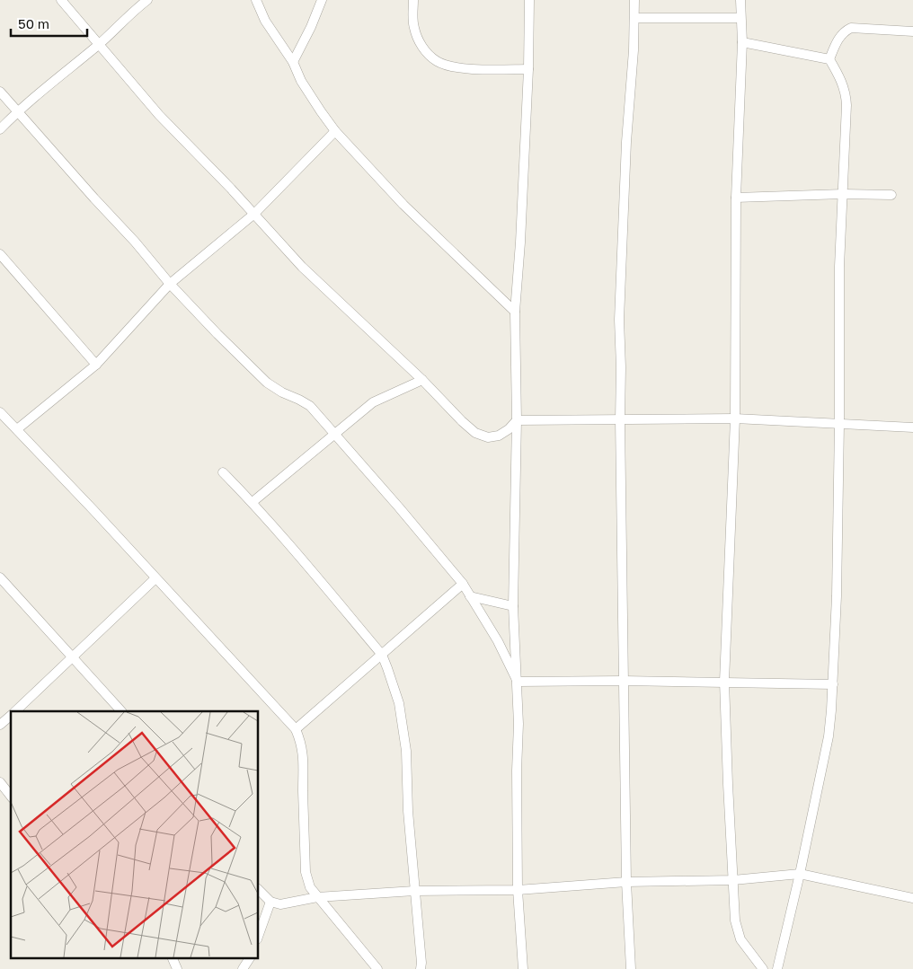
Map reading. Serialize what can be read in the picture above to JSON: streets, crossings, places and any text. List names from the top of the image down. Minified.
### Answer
{"scale_bar":"50 m"}
